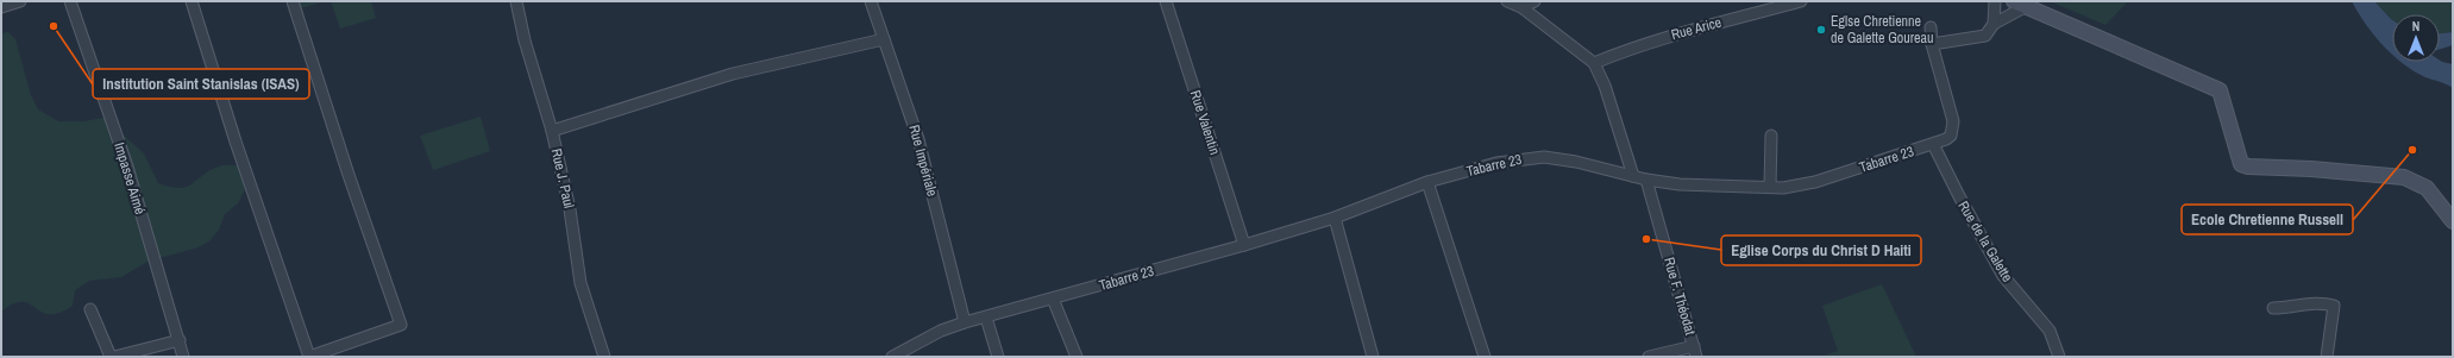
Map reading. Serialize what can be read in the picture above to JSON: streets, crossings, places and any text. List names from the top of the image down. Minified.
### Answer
{"streets":{"street":["Rue Arice","Rue Valentin","Tabarre 23","Rue Impériale","Impasse Aimé","Rue J. Paul","Rue de la Galette","Rue F. Théodat"]},"crossings":[["Rue Valentin","Tabarre 23"],["Tabarre 23","Rue Impériale"],["Tabarre 23","Rue de la Galette"],["Tabarre 23","Rue F. Théodat"]],"places":["Institution Saint Stanislas (ISAS)","Eglse Chretienne de Galette Goureau","Ecole Chretienne Russell","Eglise Corps du Christ D Haiti"],"north":"top"}
